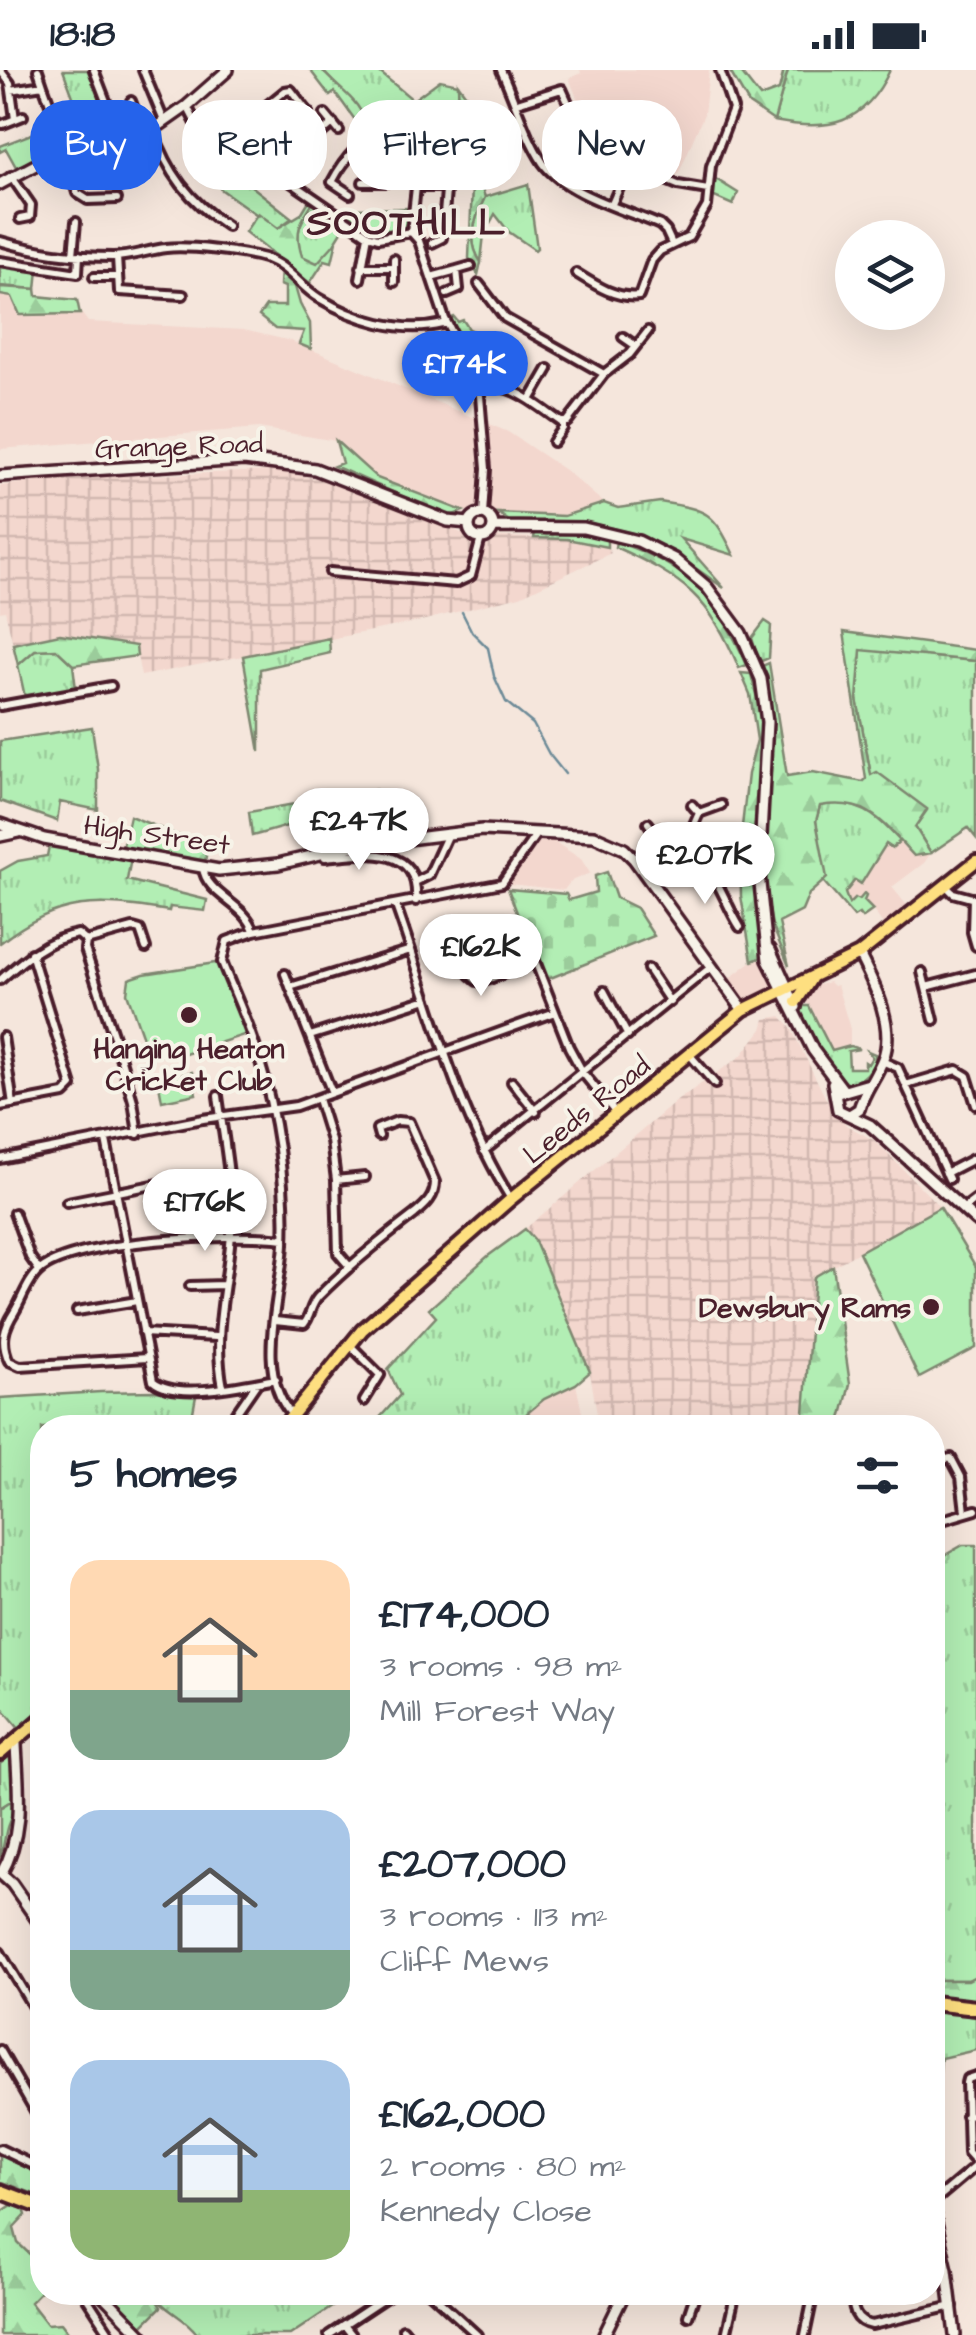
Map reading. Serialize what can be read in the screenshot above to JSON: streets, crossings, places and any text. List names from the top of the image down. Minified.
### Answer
{"streets":{"main road":["Grange Road","High Street","Leeds Road"]},"crossings":[["High Street","Leeds Road"]],"districts":["SOOTHILL"],"places":["Hanging Heaton Cricket Club","Dewsbury Rams"],"page":{"status":"18:18","chip":["Buy","Rent","Filters","New"],"price":["£174K","£247K","£207K","£162K","£176K"],"heading":"5 homes","list":[{"name":"£174,000","note":"3 rooms · 98 m² · Mill Forest Way"},{"name":"£207,000","note":"3 rooms · 113 m² · Cliff Mews"},{"name":"£162,000","note":"2 rooms · 80 m² · Kennedy Close"}]}}
